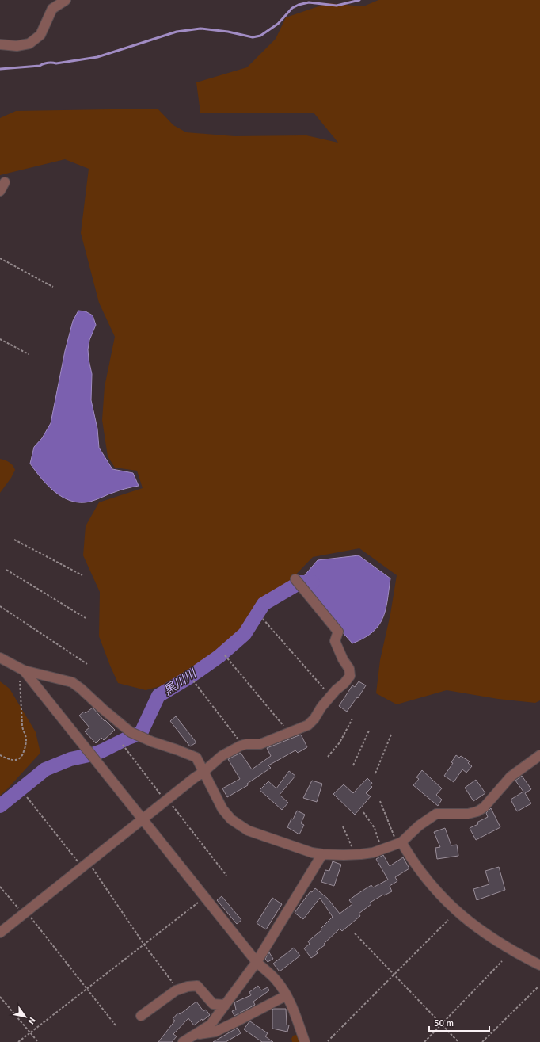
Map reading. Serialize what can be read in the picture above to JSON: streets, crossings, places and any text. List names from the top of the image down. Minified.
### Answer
{"water":["黒川川"],"scale_bar":"50 m","north":"bottom right"}
